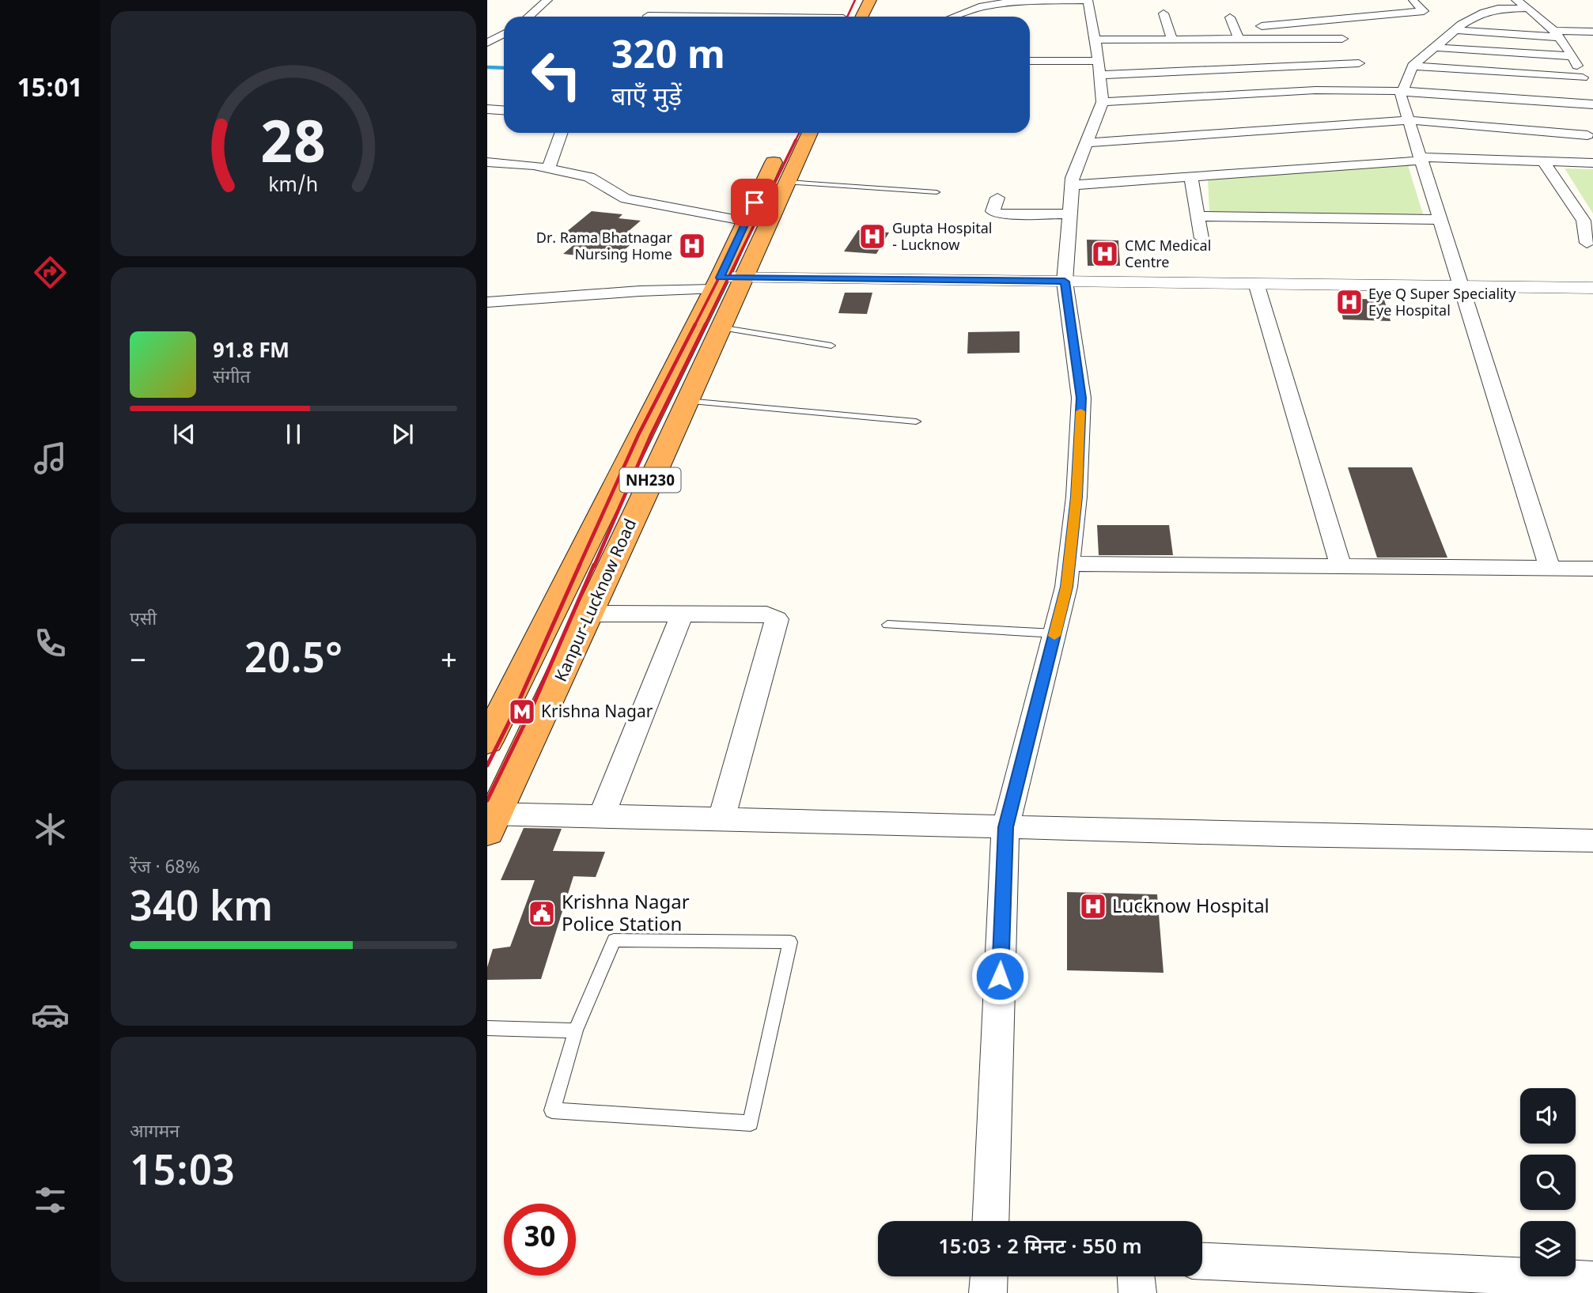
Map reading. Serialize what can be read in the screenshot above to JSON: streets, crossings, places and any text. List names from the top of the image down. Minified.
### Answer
{"streets":{"highway":["NH230","Kanpur-Lucknow Road"]},"places":{"hospital":["Gupta Hospital - Lucknow","Dr. Rama Bhatnagar Nursing Home","CMC Medical Centre","Eye Q Super Speciality Eye Hospital","Lucknow Hospital"],"metro station":["Krishna Nagar"],"public building":["Krishna Nagar Police Station"]},"page":{"tabs":"15:01","turn":["320 m","बाएँ मुड़ें"],"song":["91.8 FM","संगीत"],"tile":["एसी",["रेंज · 68%","340 km"],["आगमन","15:03"]],"heat":["−","20.5°","+"],"limit":"30","trip":"15:03 · 2 मिनट · 550 m","gauge":["28","km/h"]}}
